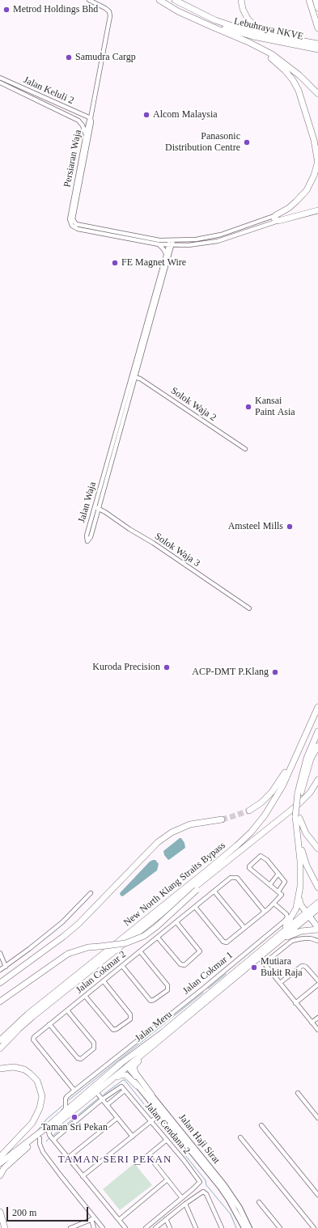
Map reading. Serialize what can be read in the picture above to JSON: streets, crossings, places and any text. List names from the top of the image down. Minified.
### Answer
{"streets":{"highway":["Lebuhraya NKVE","New North Klang Straits Bypass","Jalan Meru"],"main road":["Jalan Haji Sirat"],"street":["Jalan Keluli 2","Persiaran Waja","Solok Waja 2","Jalan Waja","Solok Waja 3","Jalan Cokmar 2","Jalan Cokmar 1","Jalan Cendana 2"]},"crossings":[["Jalan Keluli 2","Persiaran Waja"],["Solok Waja 2","Jalan Waja"],["Jalan Waja","Solok Waja 3"],["Jalan Cokmar 2","Jalan Cokmar 1"],["Jalan Cokmar 1","Jalan Meru"],["Jalan Meru","Jalan Haji Sirat"]],"districts":["TAMAN SERI PEKAN"],"places":["Metrod Holdings Bhd","Samudra Cargp","Alcom Malaysia","Panasonic Distribution Centre","FE Magnet Wire","Kansai Paint Asia","Amsteel Mills","Kuroda Precision","ACP-DMT P.Klang","Mutiara Bukit Raja","Taman Sri Pekan"],"scale_bar":"200 m"}
